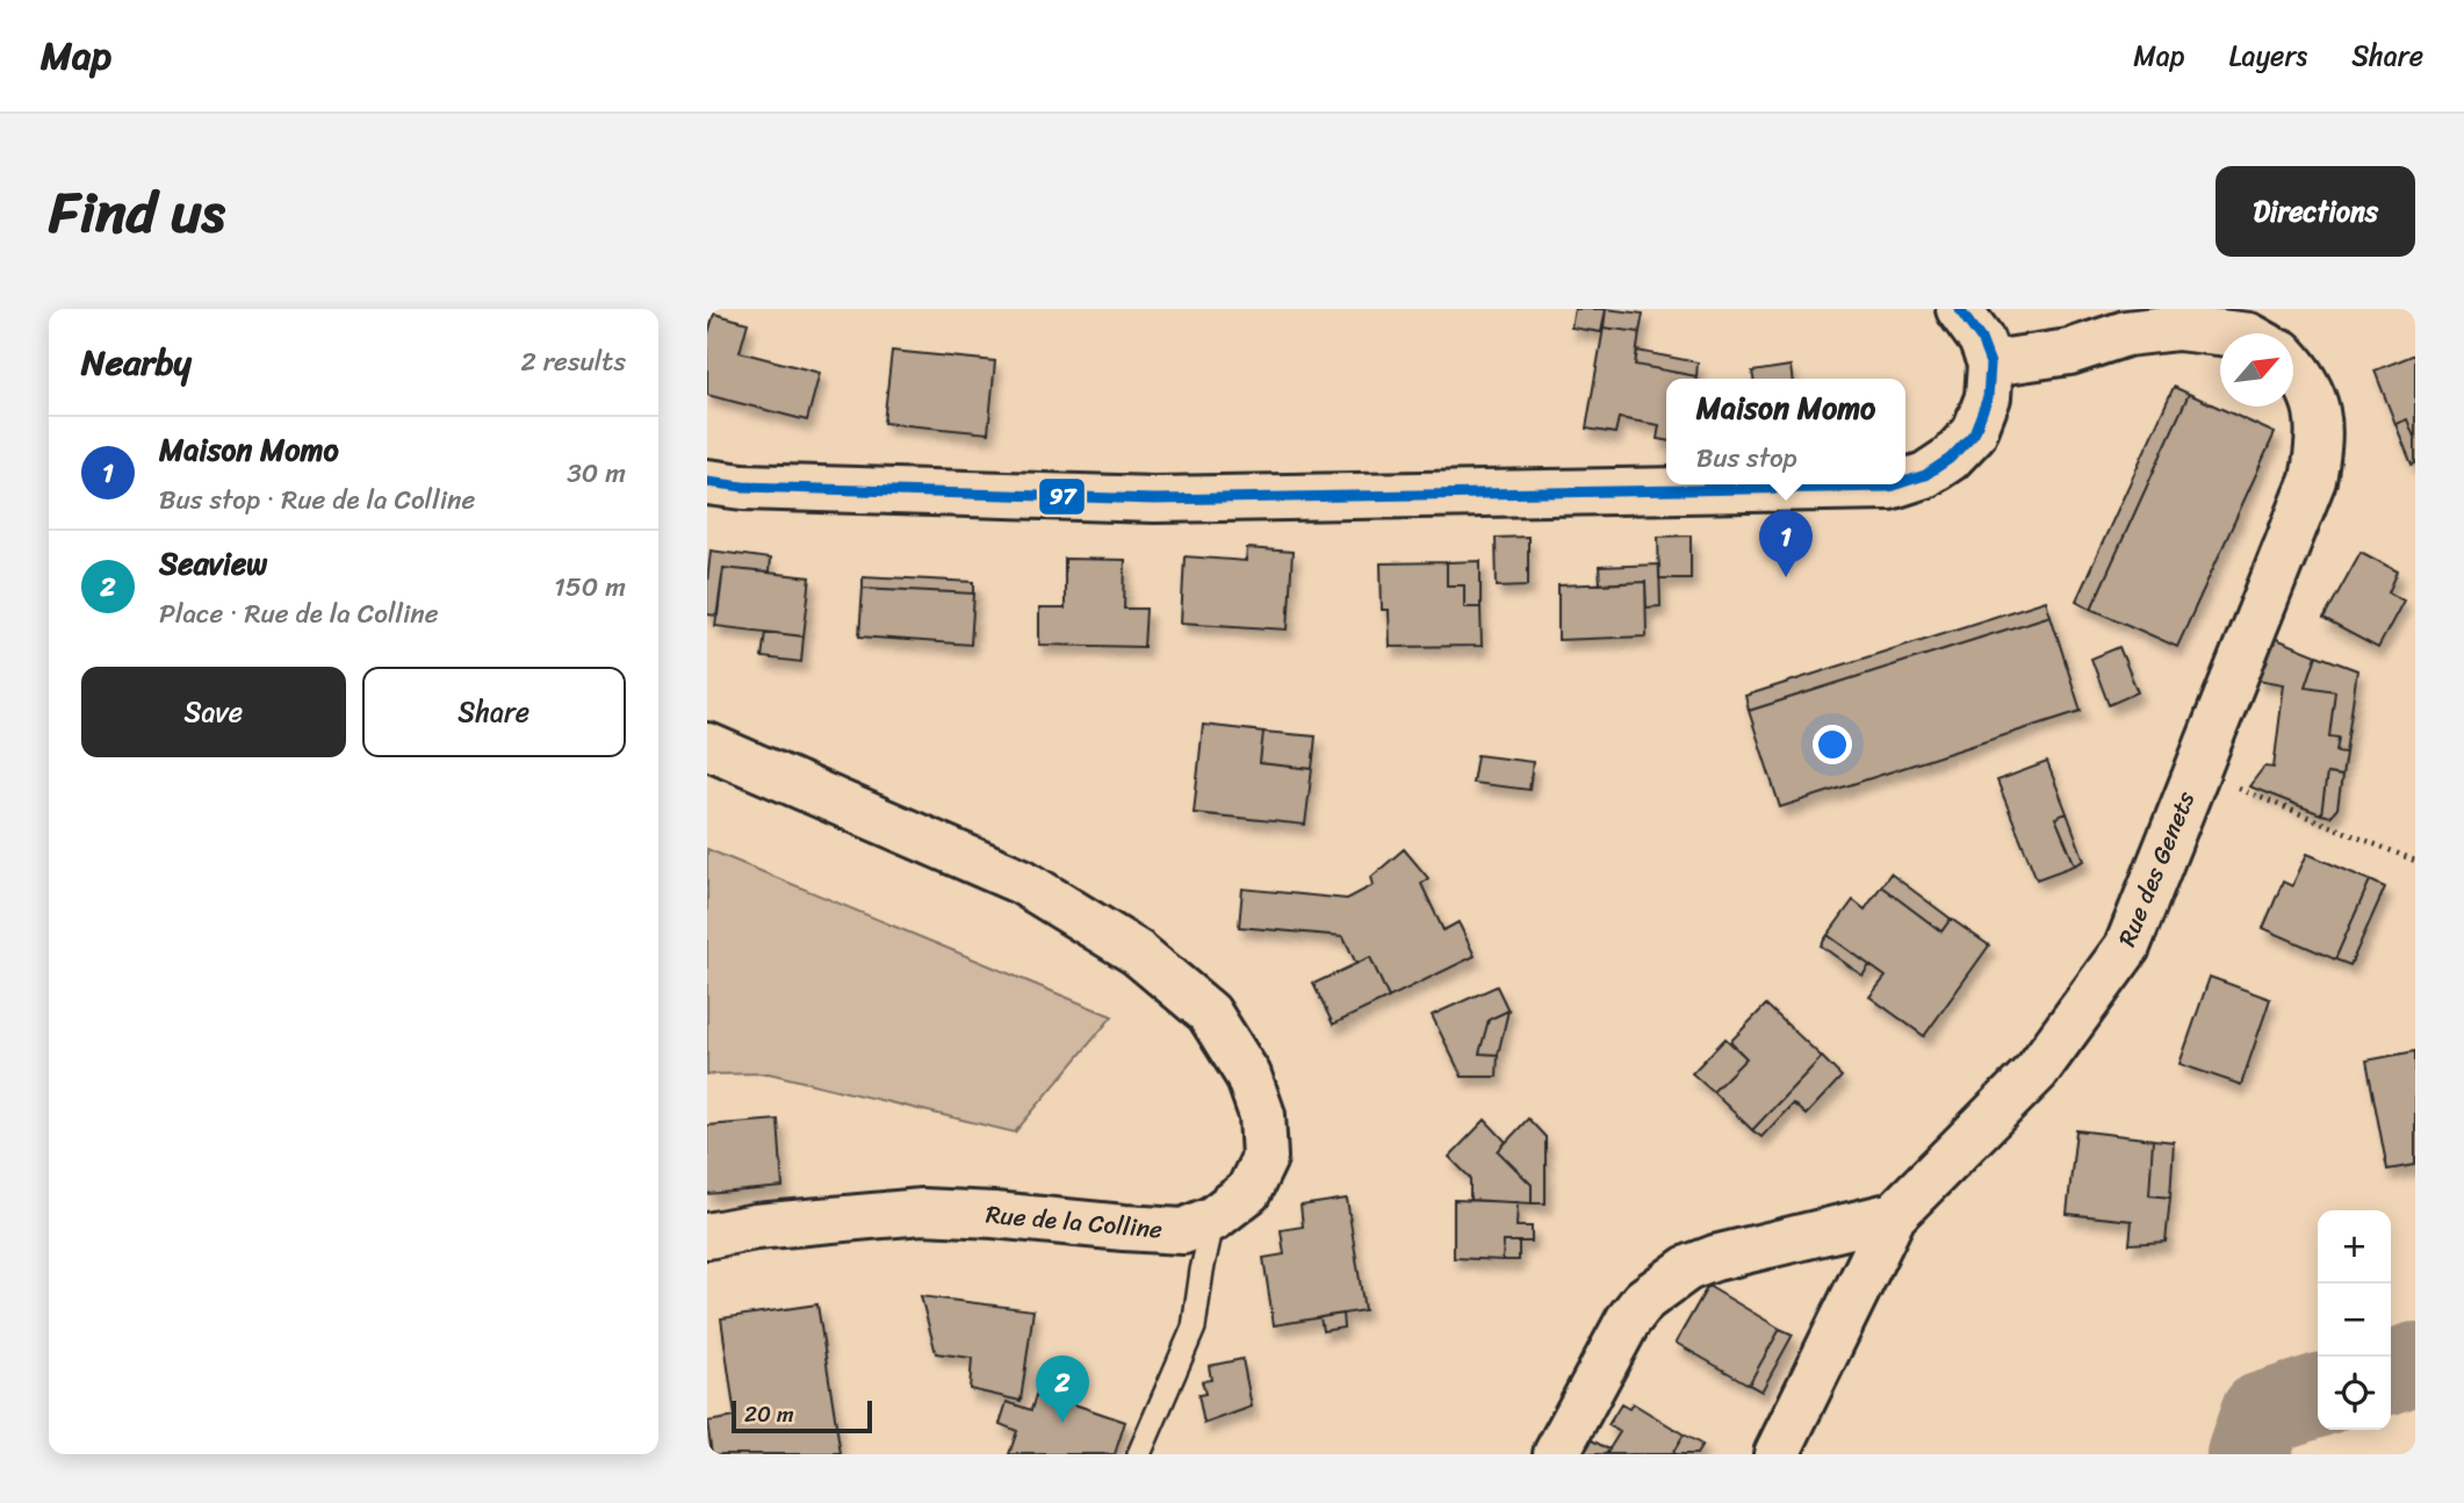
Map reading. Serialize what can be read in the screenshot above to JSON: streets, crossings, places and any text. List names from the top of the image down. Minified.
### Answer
{"streets":{"street":["Rue des Genets","Rue de la Colline"]},"lines":["transit line 97"],"scale_bar":"20 m","north":"top right","page":{"header":"Map","nav":["Map","Layers","Share"],"title":"Find us","buttons":["Directions",["Save","Share"]],"heading":["Nearby","2 results"],"popup":["Maison Momo","Bus stop"],"list":[{"mark":"1","name":"Maison Momo","note":"Bus stop · Rue de la Colline","value":"30 m"},{"mark":"2","name":"Seaview","note":"Place · Rue de la Colline","value":"150 m"}],"pins":["1","2"],"map_buttons":["+","−"],"scale":"20 m"}}
